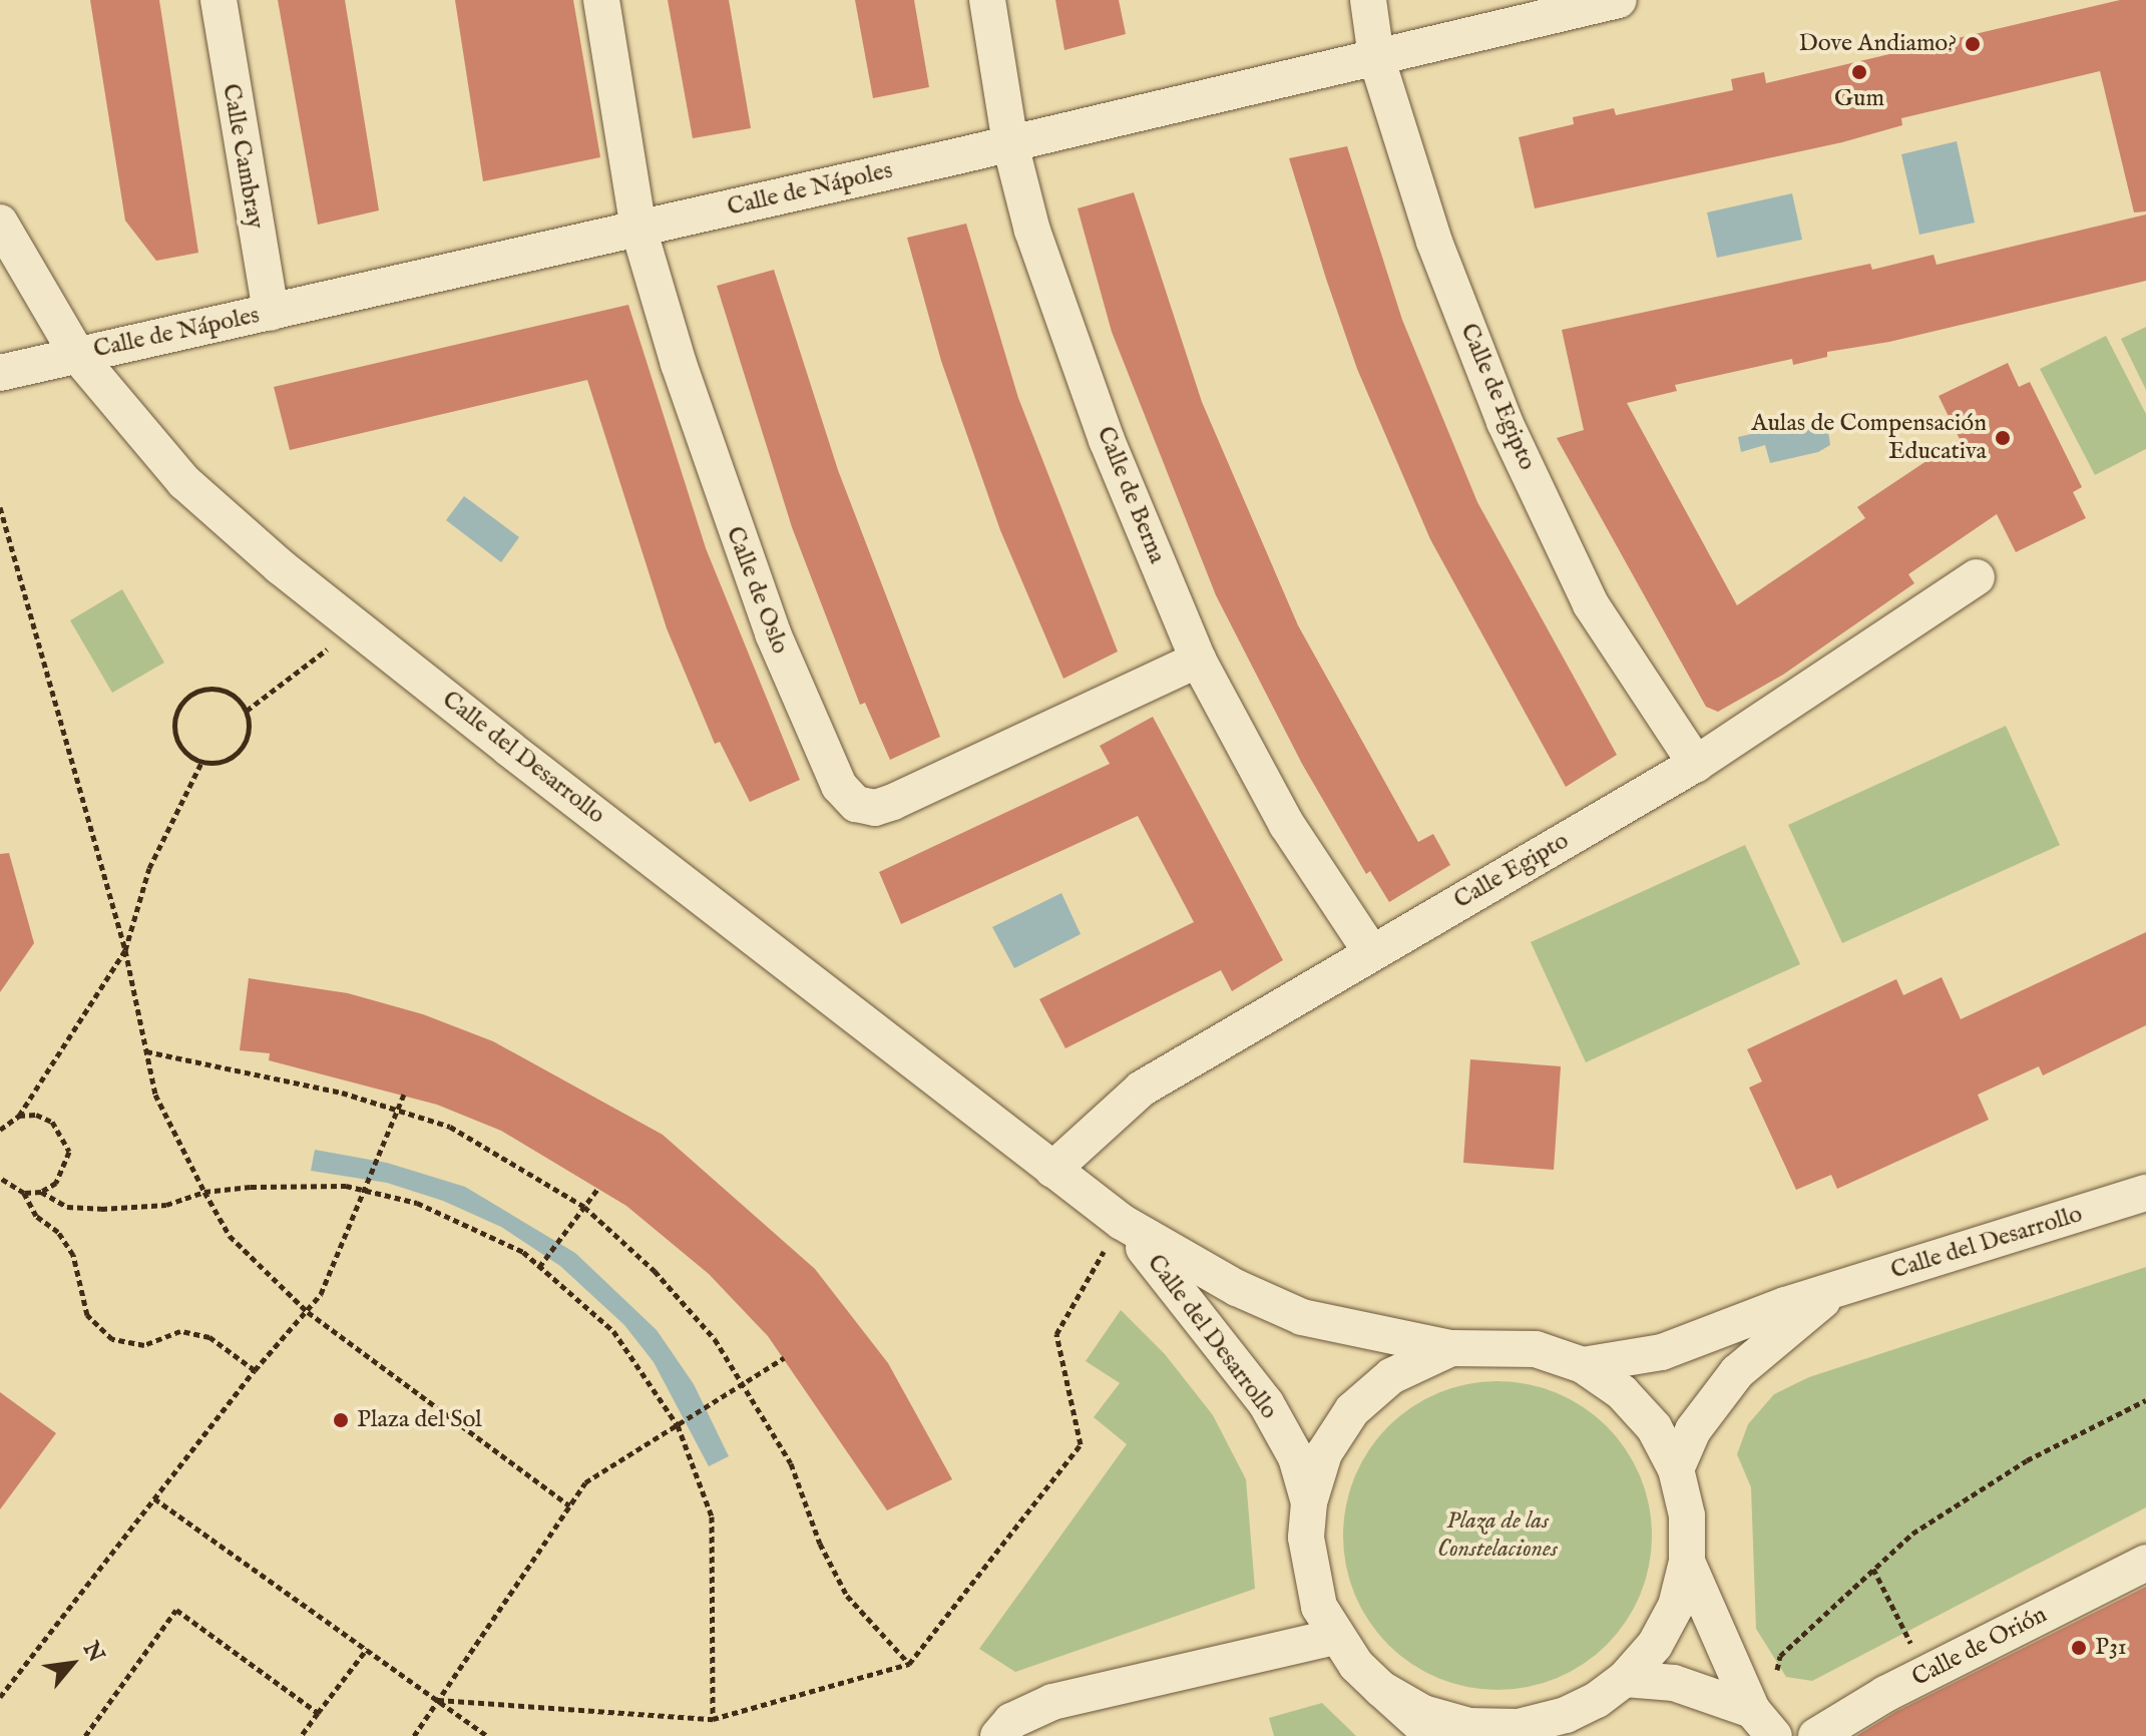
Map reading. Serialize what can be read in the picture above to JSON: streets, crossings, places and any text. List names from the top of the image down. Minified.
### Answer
{"streets":{"street":["Calle Cambray","Calle de Nápoles","Calle de Egipto","Calle de Berna","Calle de Oslo","Calle del Desarrollo","Calle Egipto","Calle de Orión"]},"crossings":[["Calle Cambray","Calle de Nápoles"],["Calle de Nápoles","Calle de Egipto"],["Calle de Nápoles","Calle de Berna"],["Calle de Nápoles","Calle de Oslo"],["Calle de Nápoles","Calle del Desarrollo"],["Calle de Egipto","Calle Egipto"],["Calle de Berna","Calle de Oslo"],["Calle de Berna","Calle Egipto"],["Calle del Desarrollo","Calle Egipto"]],"parks":["Plaza de las Constelaciones"],"places":["Dove Andiamo?","Gum","Aulas de Compensación Educativa","Plaza del Sol","P31"],"north":"top right"}
